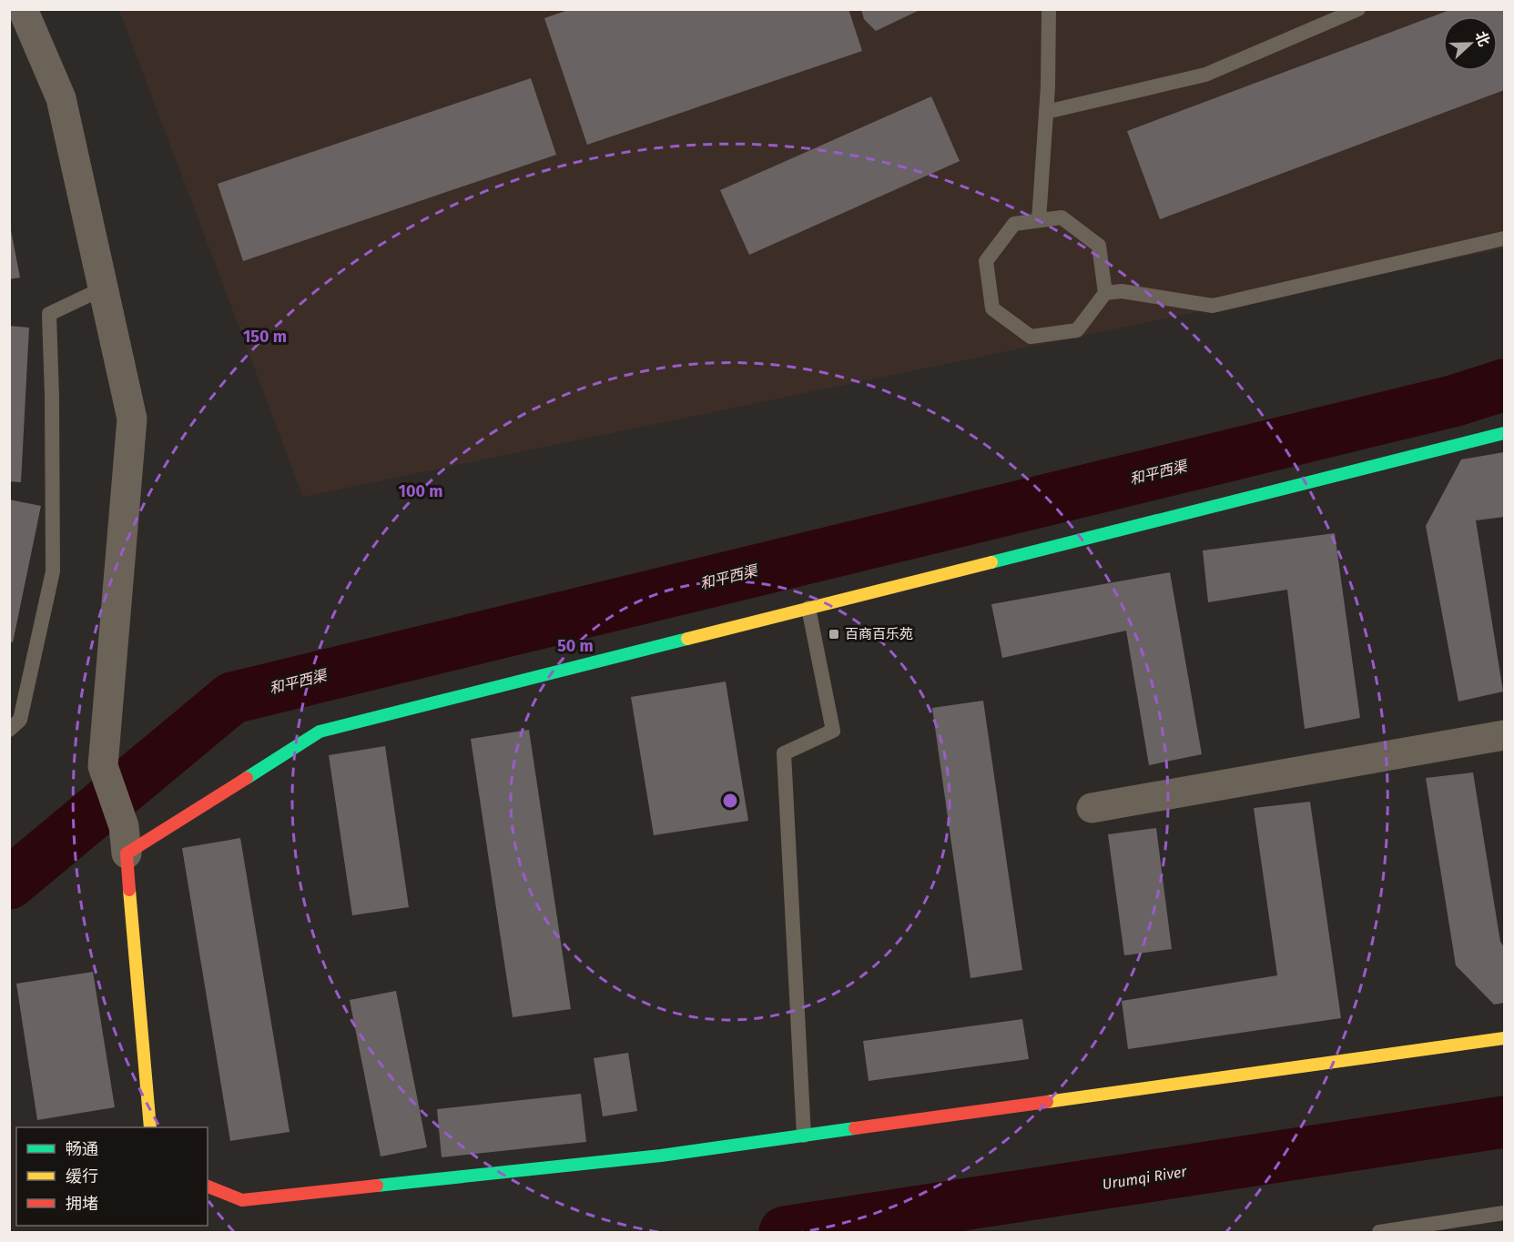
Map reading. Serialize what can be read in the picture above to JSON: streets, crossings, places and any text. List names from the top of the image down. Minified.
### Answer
{"water":["和平西渠","Urumqi River"],"places":{"transit":["百商百乐苑"]},"legend":["畅通","缓行","拥堵"],"north":"right","rings":["150 m","100 m","50 m"]}
